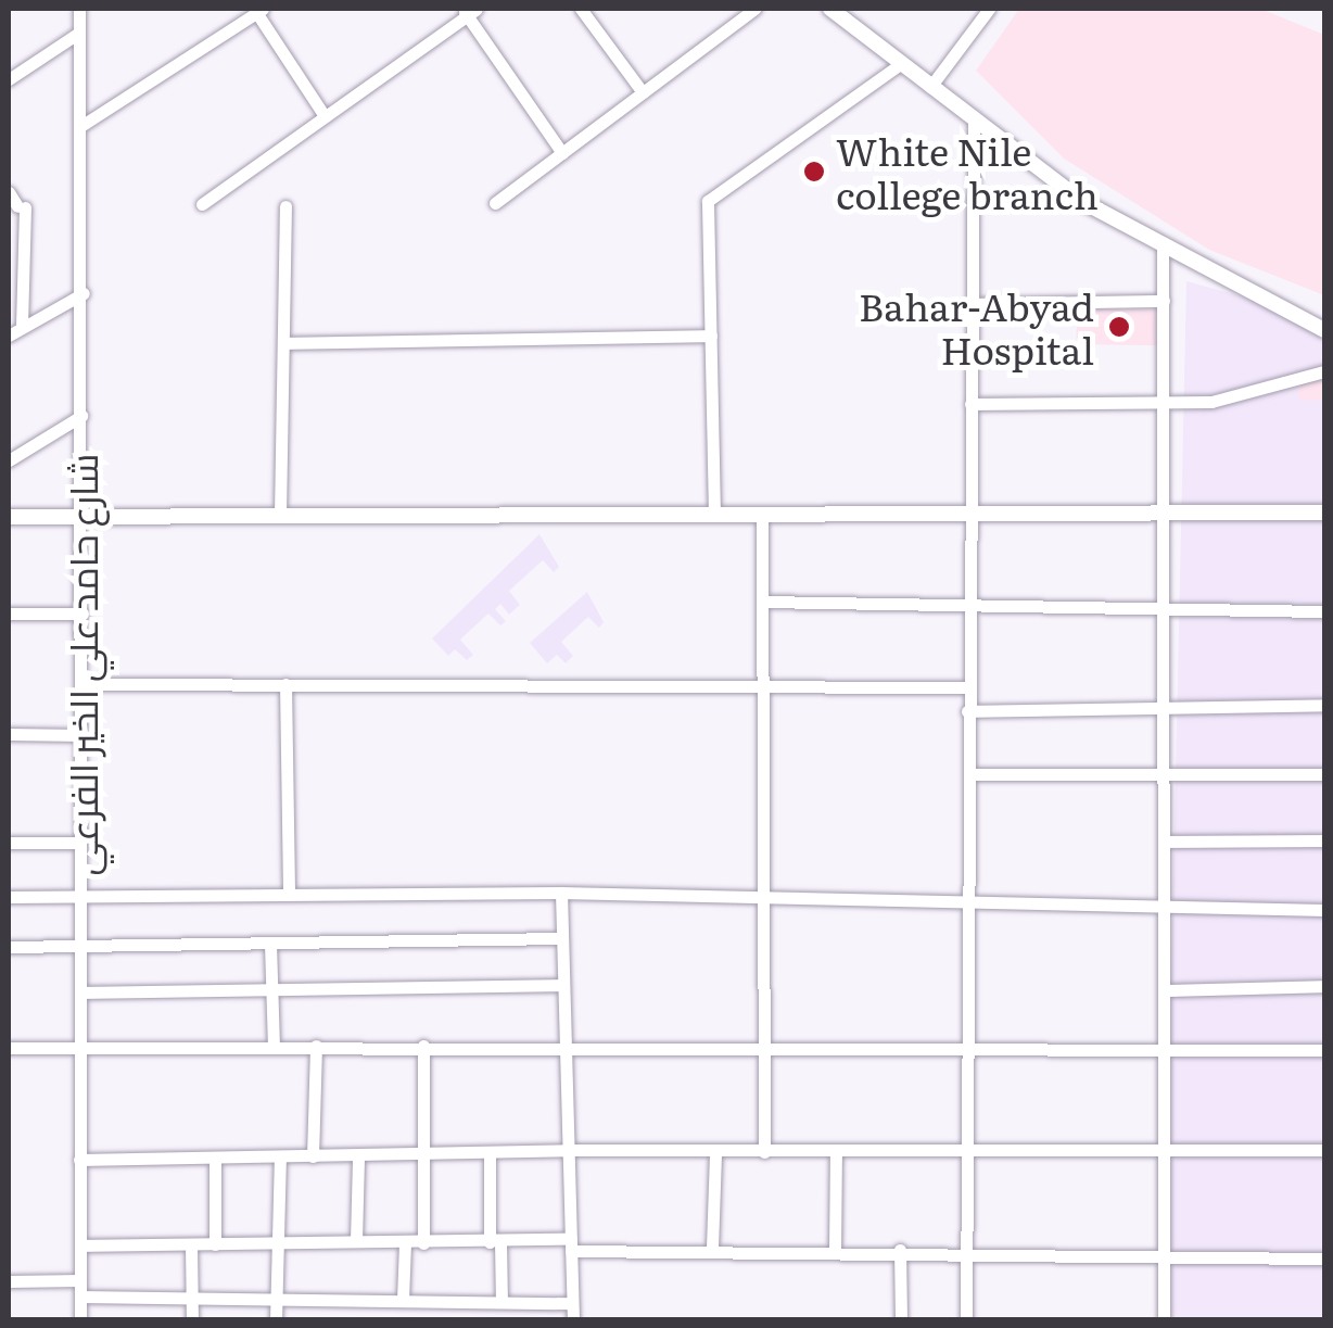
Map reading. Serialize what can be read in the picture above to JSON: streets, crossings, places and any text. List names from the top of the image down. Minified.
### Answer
{"streets":{"street":["شارع حامد علي الخير الفرعي"]},"places":["White Nile college branch","Bahar-Abyad Hospital"]}
